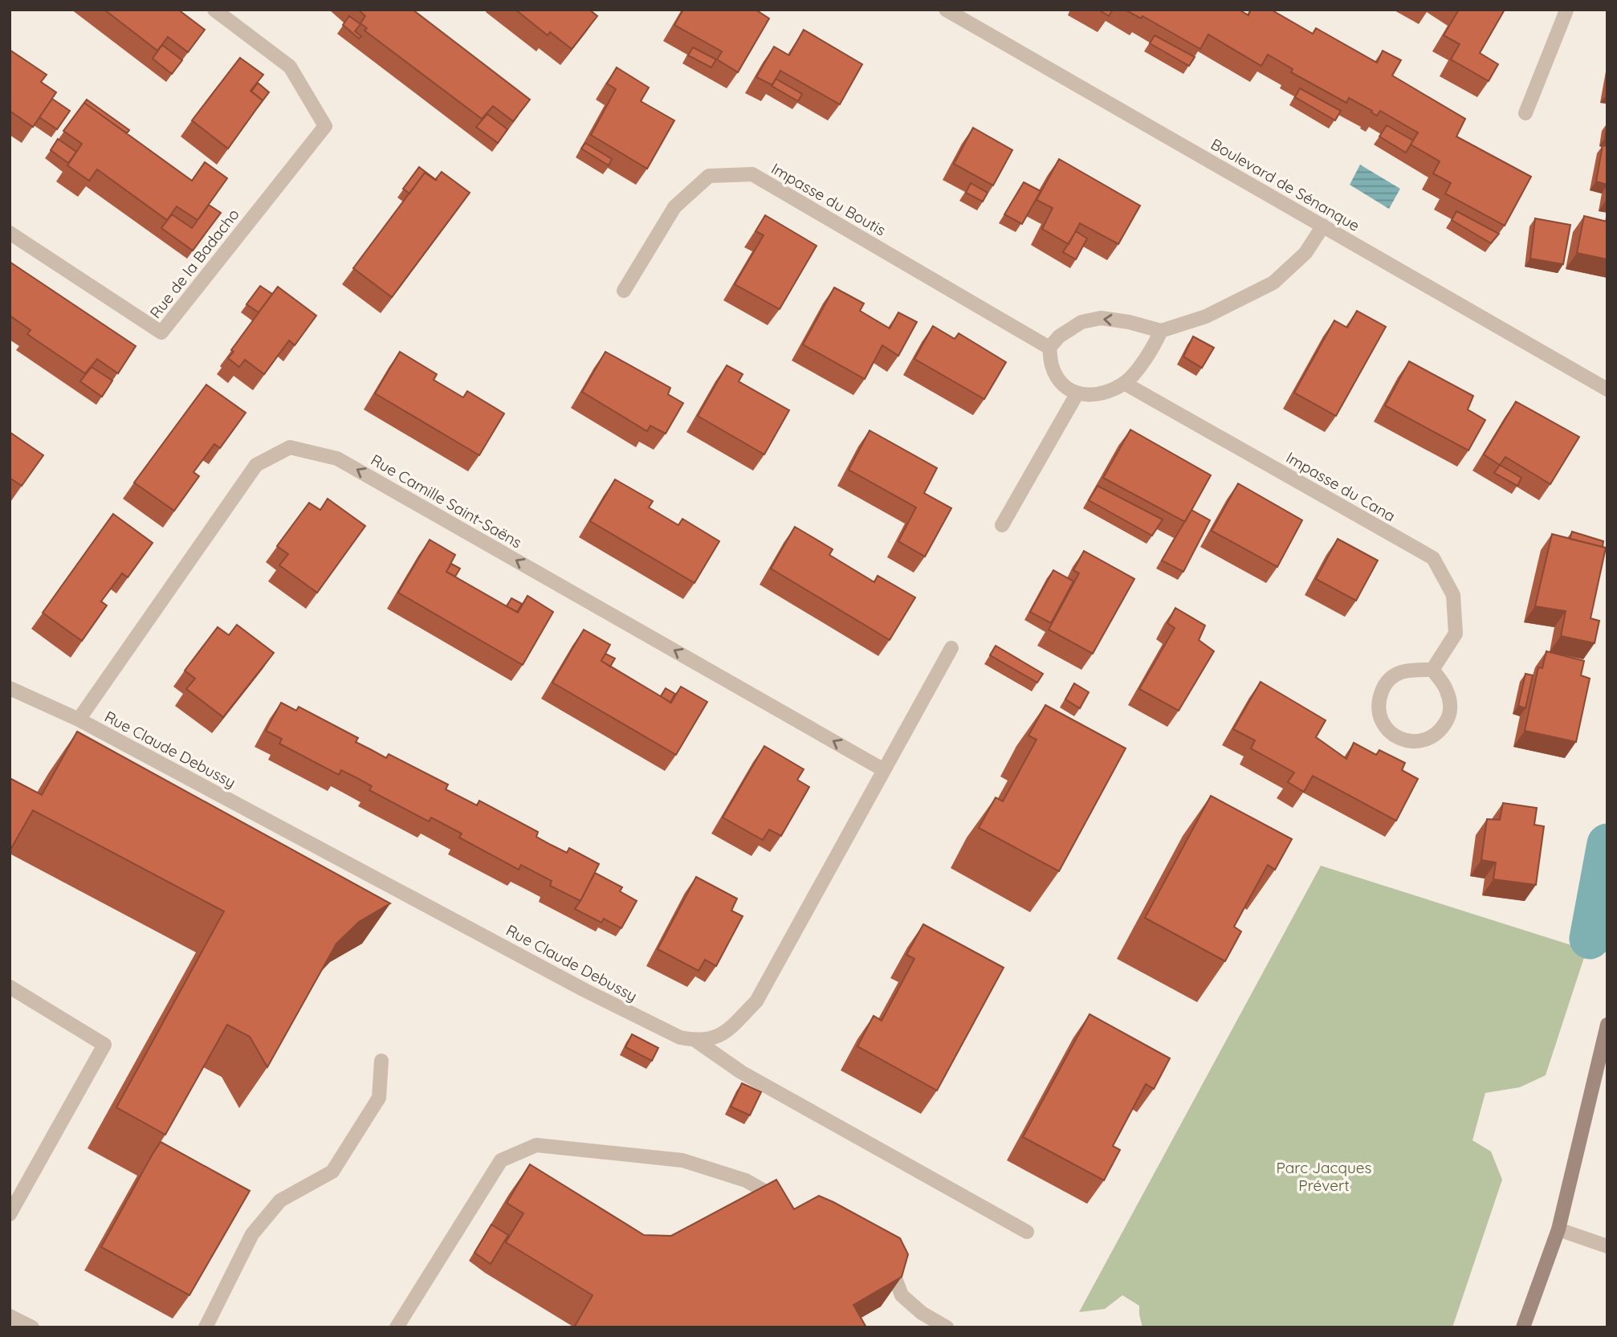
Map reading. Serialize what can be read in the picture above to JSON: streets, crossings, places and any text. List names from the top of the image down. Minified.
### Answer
{"streets":{"street":["Boulevard de Sénanque","Impasse du Boutis","Rue de la Badacho","Impasse du Cana","Rue Camille Saint-Saëns","Rue Claude Debussy"]},"crossings":[["Rue Camille Saint-Saëns","Rue Claude Debussy"]],"parks":["Parc Jacques Prévert"]}
